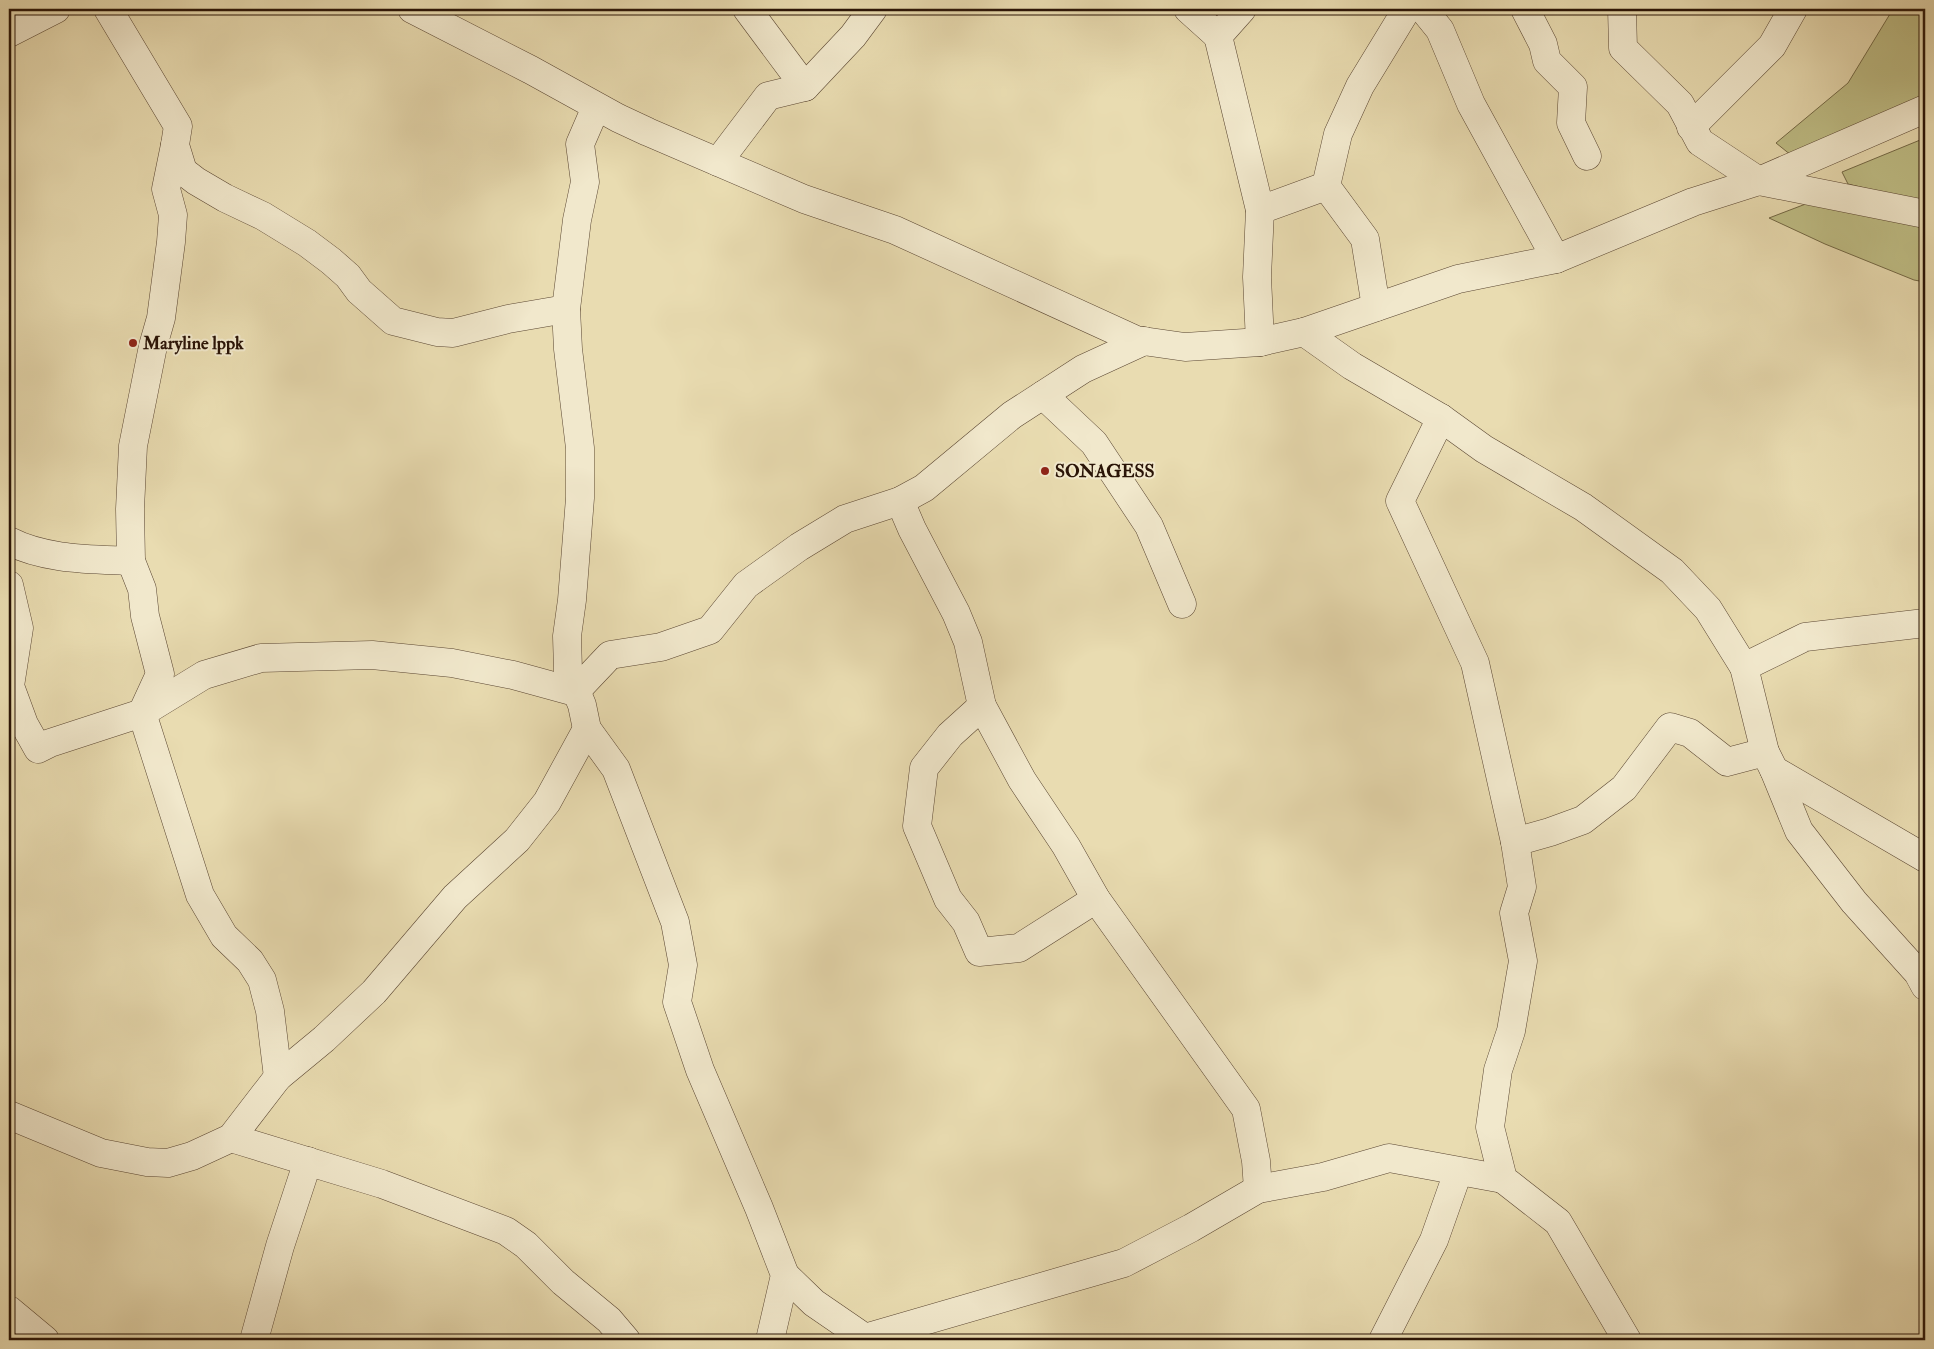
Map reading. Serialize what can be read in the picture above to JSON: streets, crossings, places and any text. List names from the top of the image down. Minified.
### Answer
{"places":["Maryline lppk","SONAGESS"]}
